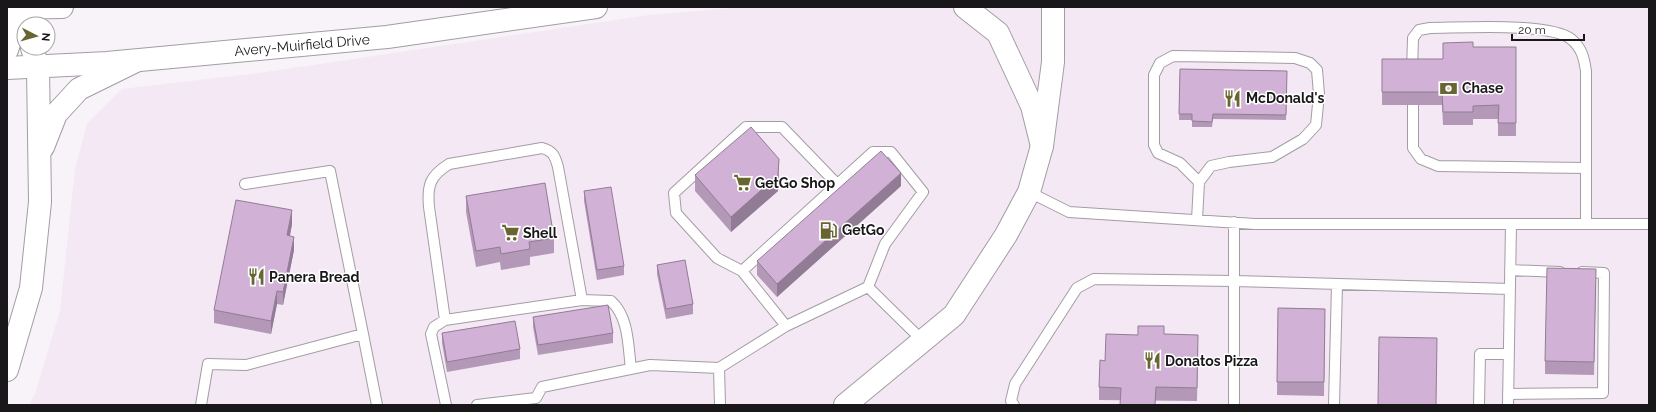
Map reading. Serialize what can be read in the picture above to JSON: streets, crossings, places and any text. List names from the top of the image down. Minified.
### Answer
{"streets":{"main road":["Avery-Muirfield Drive"]},"places":{"bank":["Chase"],"restaurant":["McDonald's","Panera Bread","Donatos Pizza"],"supermarket":["GetGo Shop","Shell"],"fuel station":["GetGo"]},"scale_bar":"20 m","north":"right"}
